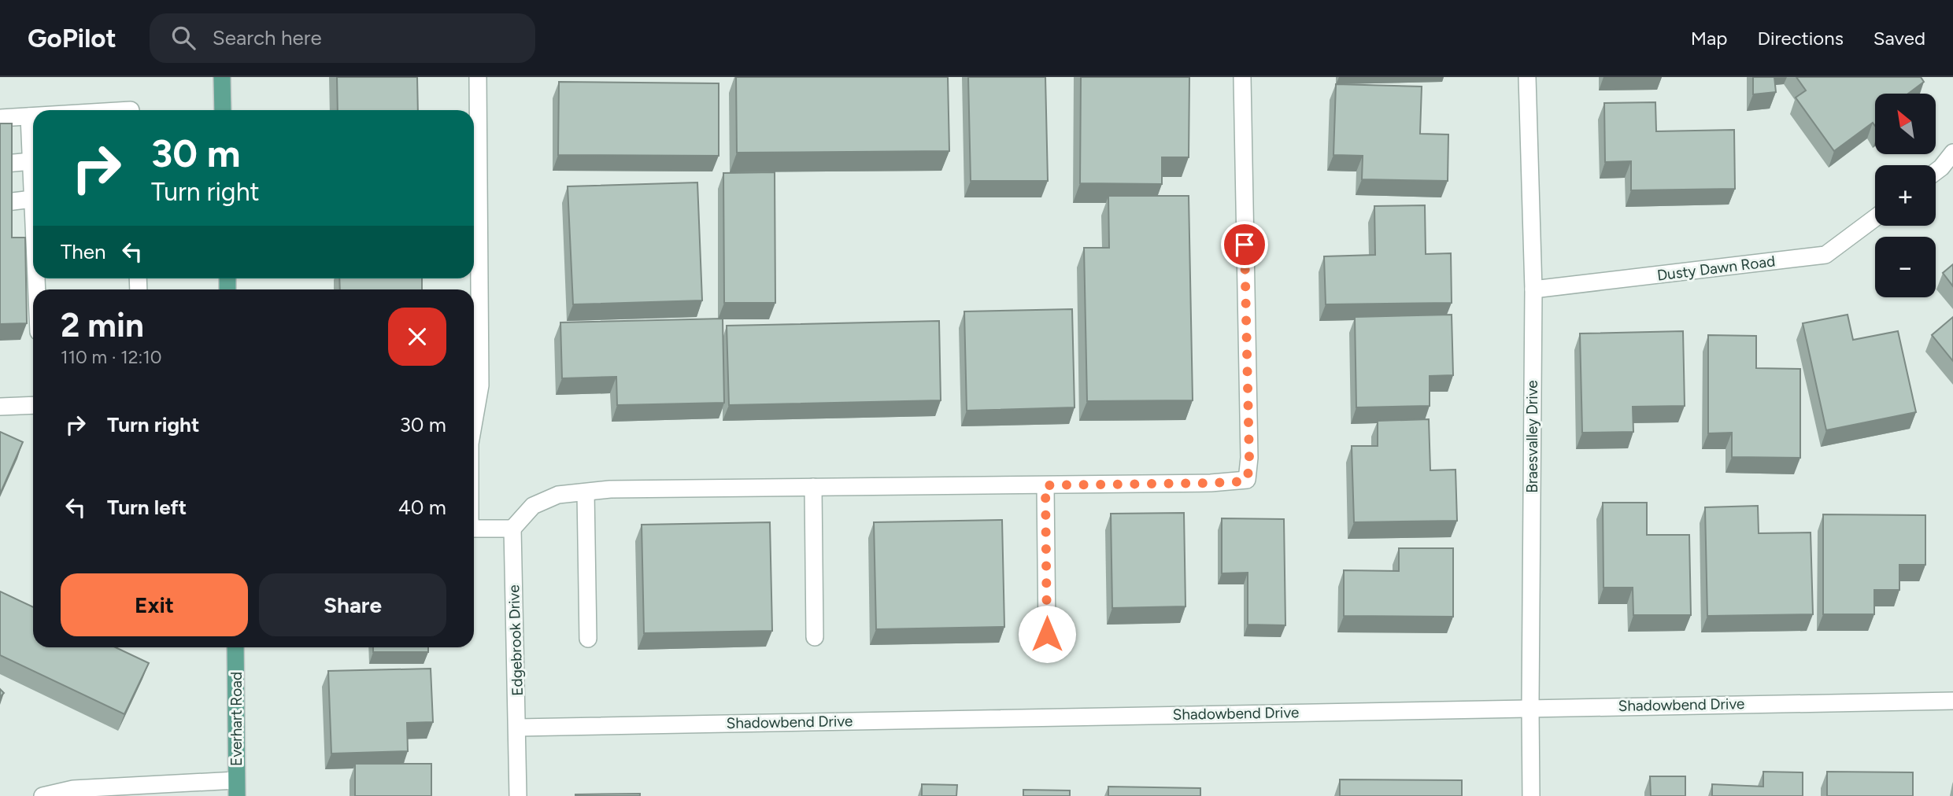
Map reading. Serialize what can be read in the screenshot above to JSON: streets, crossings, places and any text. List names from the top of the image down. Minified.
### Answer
{"streets":{"main road":["Everhart Road"],"street":["Dusty Dawn Road","Braesvalley Drive","Edgebrook Drive","Shadowbend Drive"]},"crossings":[["Dusty Dawn Road","Braesvalley Drive"],["Braesvalley Drive","Shadowbend Drive"],["Edgebrook Drive","Shadowbend Drive"]],"north":"top left","page":{"header":"GoPilot","search":"Search here","nav":["Map","Directions","Saved"],"map_buttons":["+","−"],"turn":["30 m","Turn right"],"then":"Then","heading":["2 min","110 m · 12:10"],"list":[{"name":"Turn right","value":"30 m"},{"name":"Turn left","value":"40 m"}],"buttons":["Exit","Share"]}}
